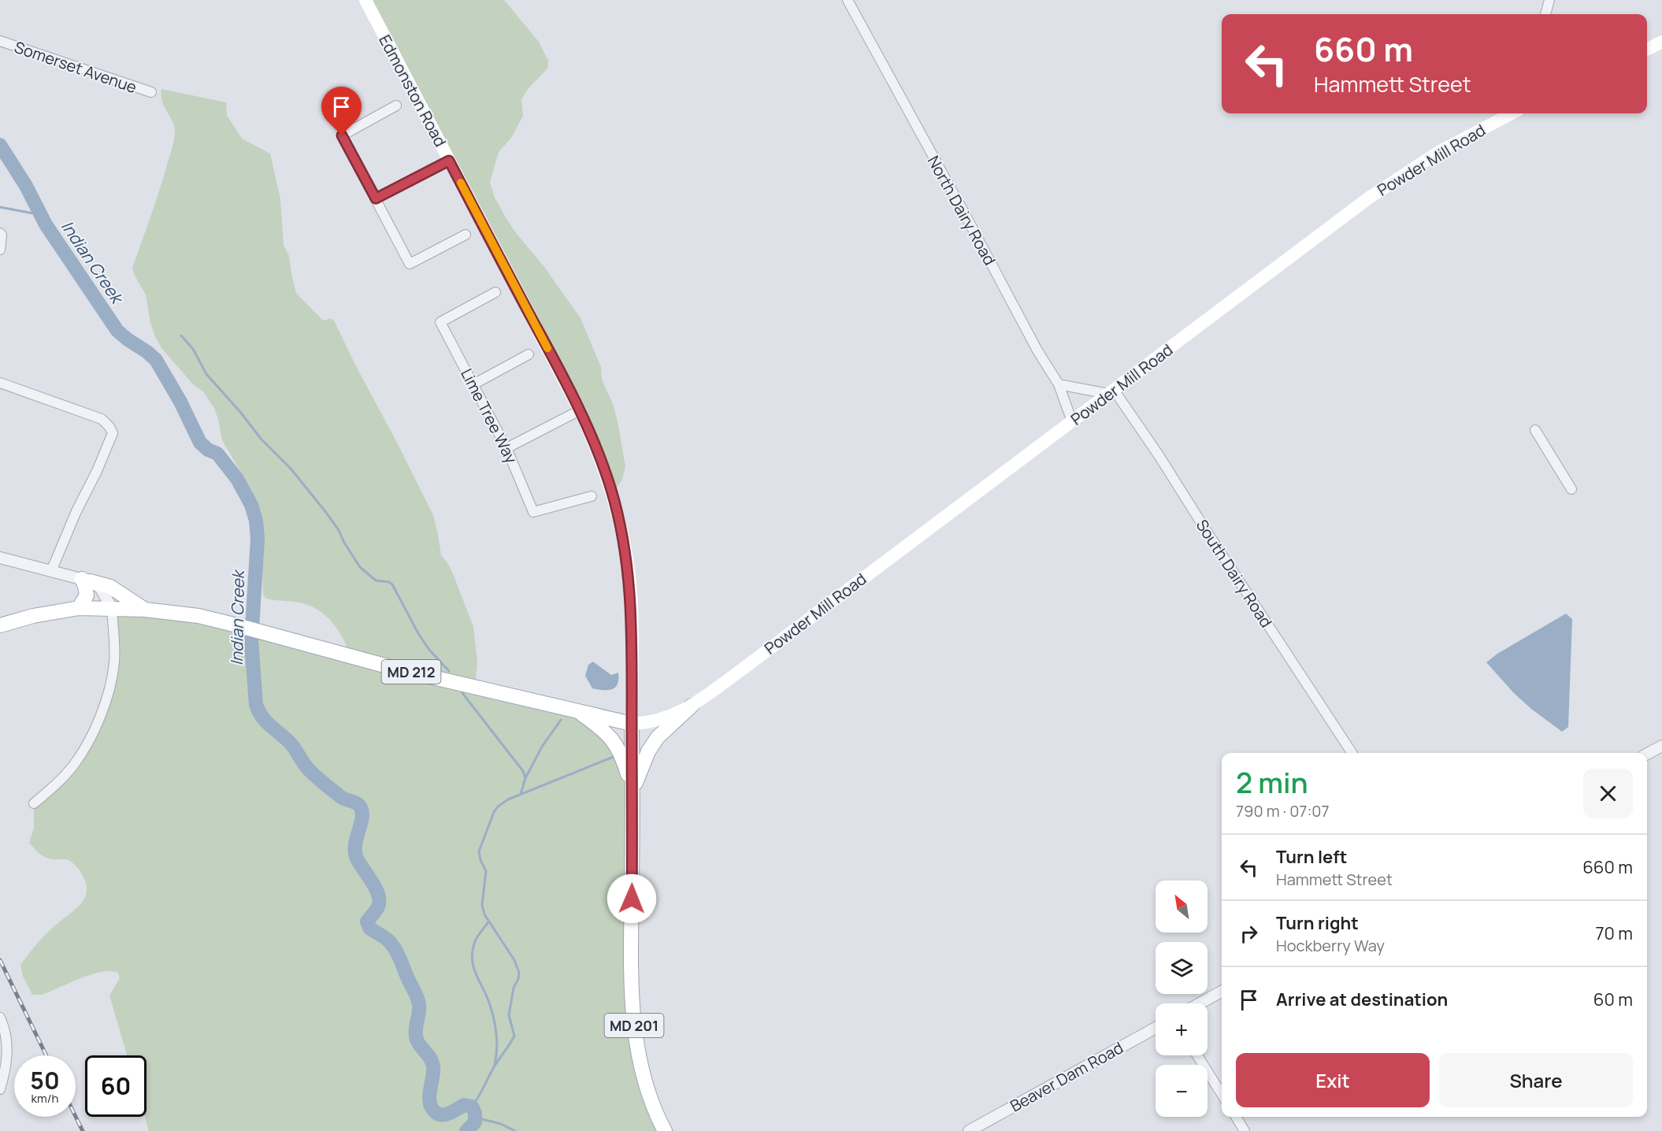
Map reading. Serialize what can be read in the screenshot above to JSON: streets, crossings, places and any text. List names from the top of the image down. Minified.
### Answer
{"streets":{"main road":["Edmonston Road","Powder Mill Road","MD 212","MD 201"],"street":["Somerset Avenue","North Dairy Road","Lime Tree Way","South Dairy Road","Beaver Dam Road"]},"crossings":[["Edmonston Road","Powder Mill Road"],["Powder Mill Road","North Dairy Road"],["Powder Mill Road","South Dairy Road"]],"water":["Indian Creek"],"north":"top left","page":{"turn":["660 m","Hammett Street"],"heading":["2 min","790 m · 07:07"],"list":[{"name":"Turn left","note":"Hammett Street","value":"660 m"},{"name":"Turn right","note":"Hockberry Way","value":"70 m"},{"name":"Arrive at destination","value":"60 m"}],"map_buttons":["+","−"],"buttons":["Exit","Share"],"speed":"50 km/h","limit":"60"}}
